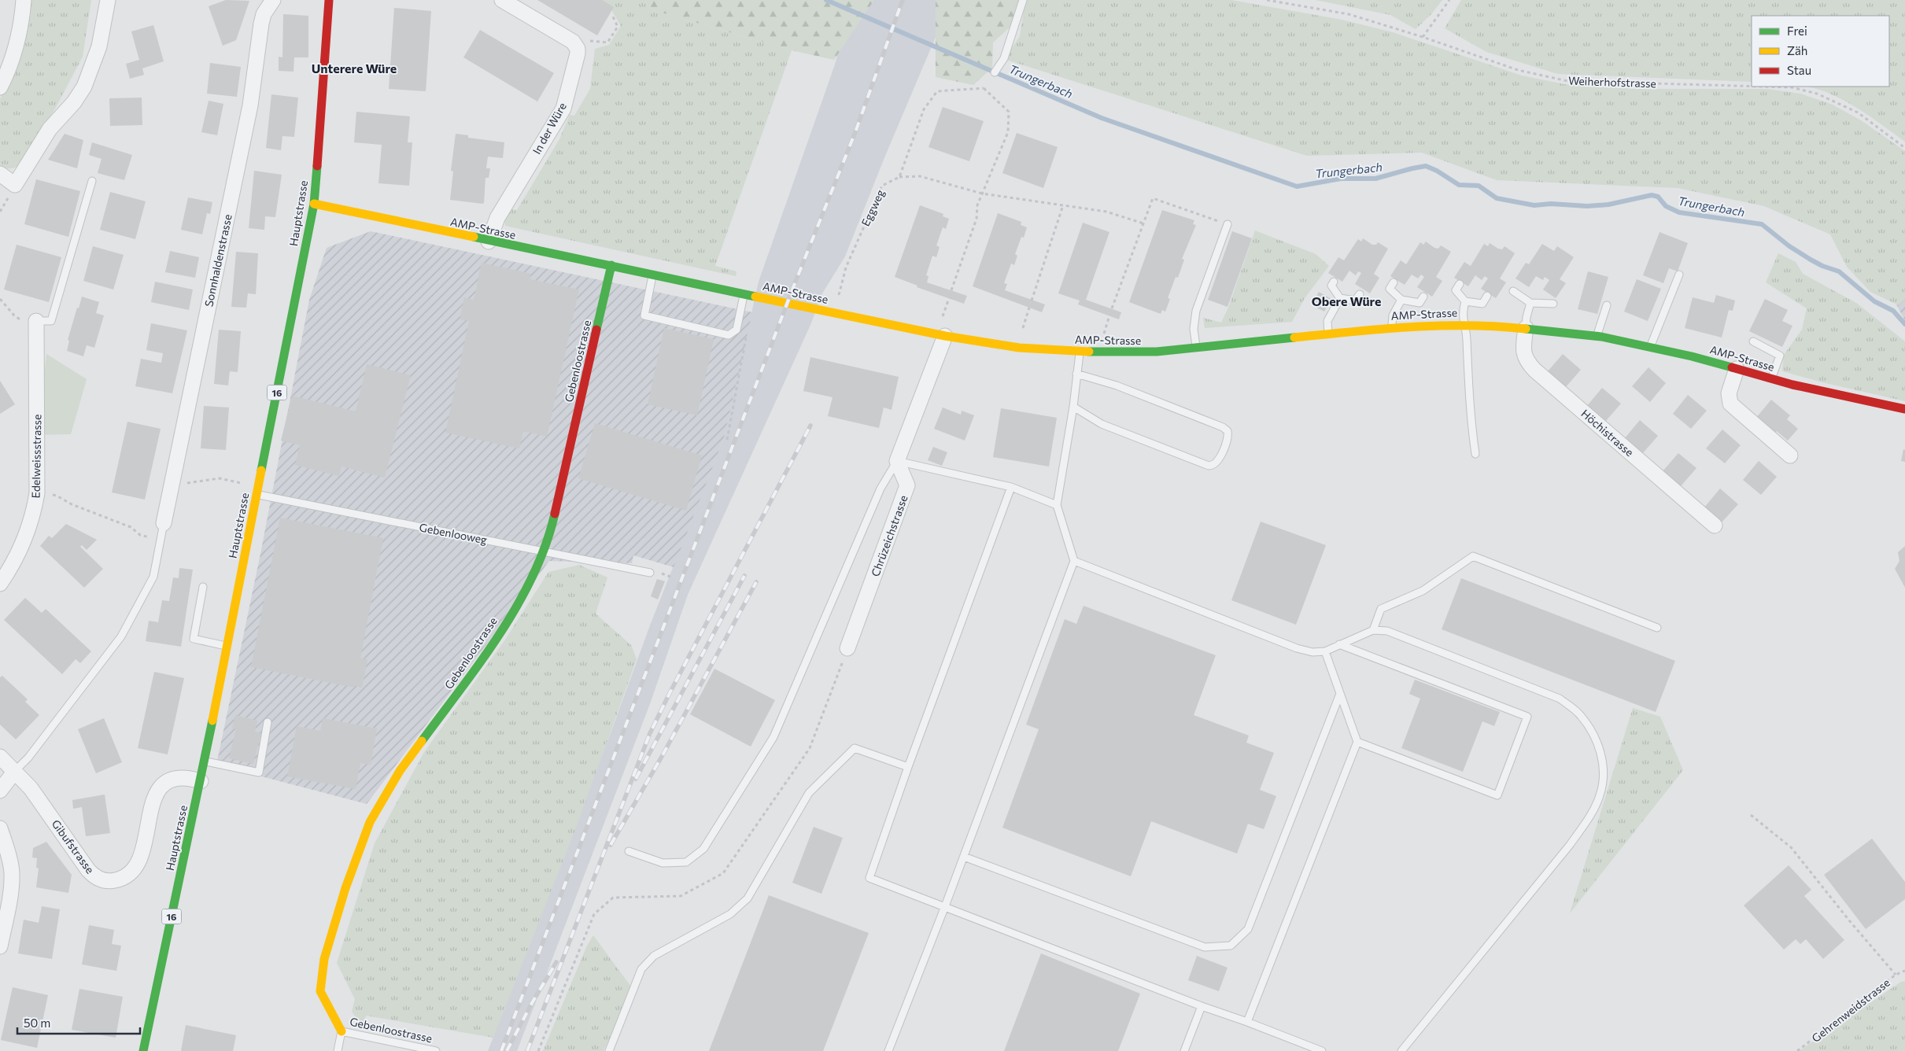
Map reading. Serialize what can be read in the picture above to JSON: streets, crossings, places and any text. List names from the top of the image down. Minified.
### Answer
{"streets":{"street":["In der Würe","Hauptstrasse","AMP-Strasse","Sonnhaldenstrasse","Gebenloostrasse","16","Höchistrasse","Edelweissstrasse","Chrüzeichstrasse","Gibufstrasse"],"lane":["Gebenlooweg"],"path":["Weiherhofstrasse","Eggweg","Gehrenweidstrasse"]},"crossings":[["In der Würe","AMP-Strasse"],["Eggweg","AMP-Strasse"],["Hauptstrasse","AMP-Strasse"],["Hauptstrasse","Gebenlooweg"],["Hauptstrasse","Gibufstrasse"],["AMP-Strasse","Gebenloostrasse"],["AMP-Strasse","Höchistrasse"],["Gebenloostrasse","Gebenlooweg"]],"districts":["Unterere Würe","Obere Würe"],"water":["Trungerbach"],"legend":["Frei","Zäh","Stau"],"scale_bar":"50 m"}
